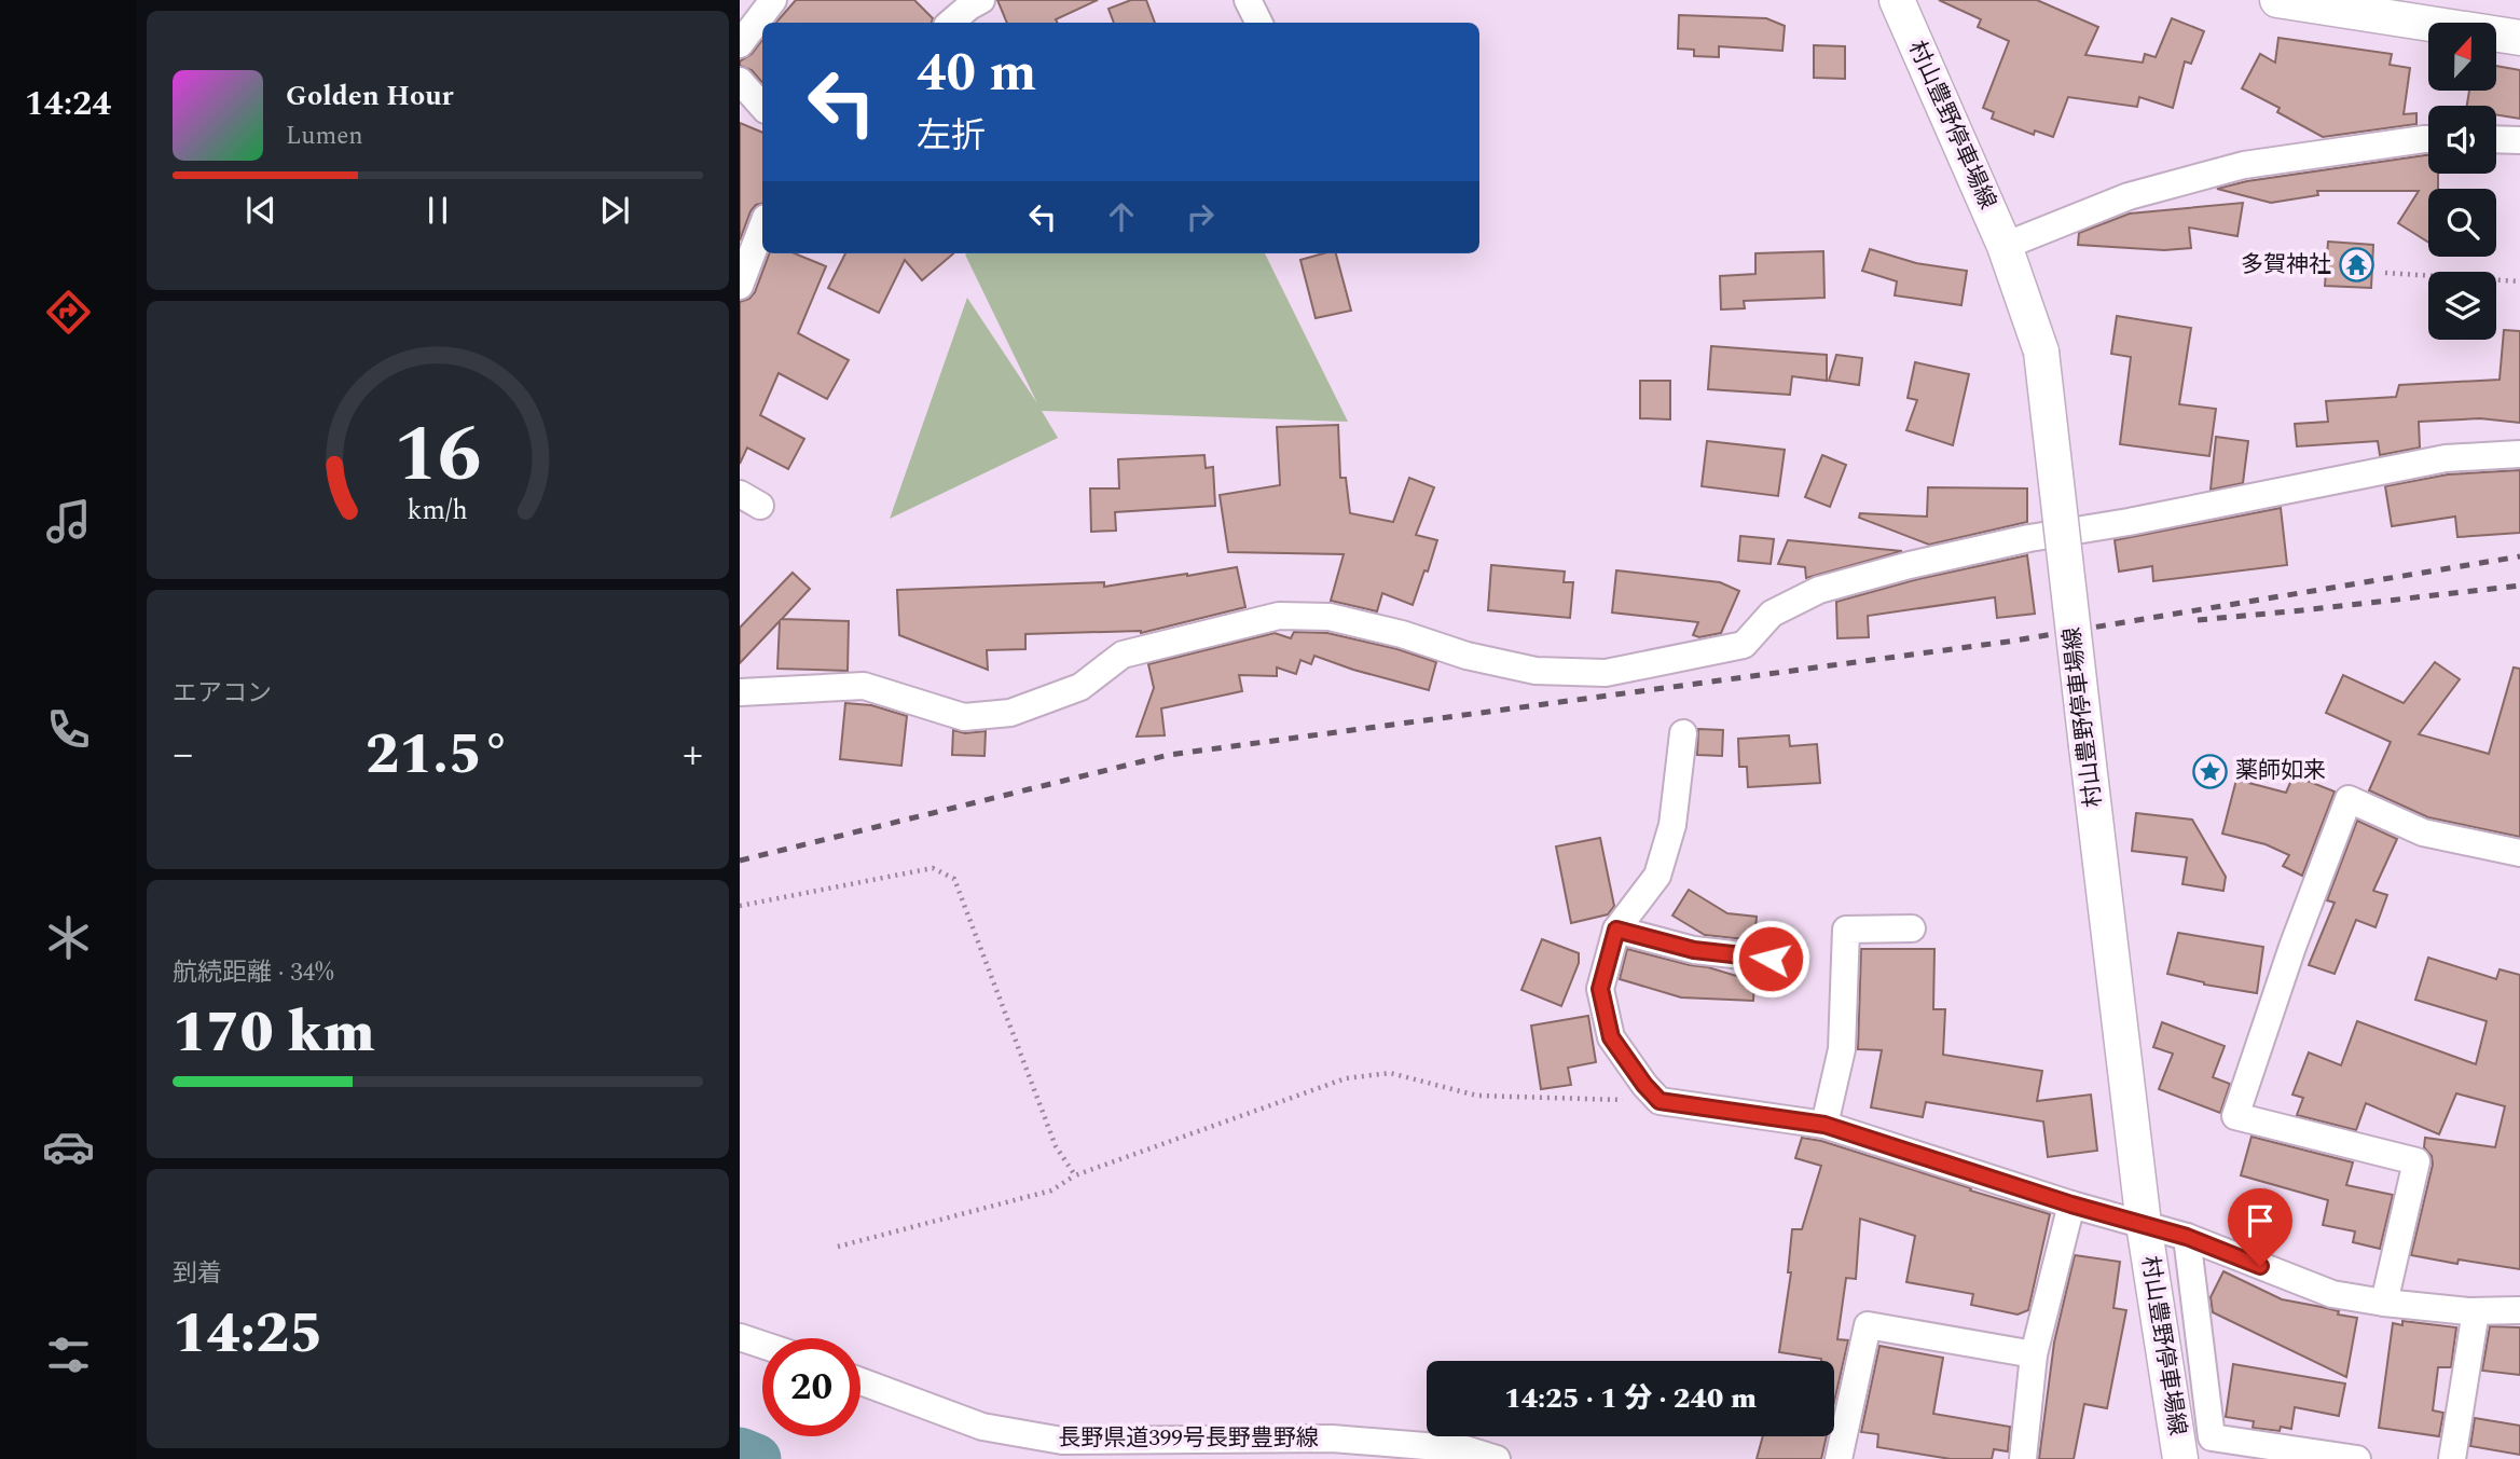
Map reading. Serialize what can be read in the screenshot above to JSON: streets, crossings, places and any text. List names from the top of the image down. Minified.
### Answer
{"streets":{"main road":["村山豊野停車場線"],"street":["長野県道399号長野豊野線"]},"places":{"temple":["多賀神社"],"place":["薬師如来"]},"north":"top","page":{"tabs":"14:24","turn":["40 m","左折"],"song":["Golden Hour","Lumen"],"tile":["エアコン",["航続距離 · 34%","170 km"],["到着","14:25"]],"heat":["−","21.5°","+"],"limit":"20","trip":"14:25 · 1 分 · 240 m","gauge":["16","km/h"]}}
